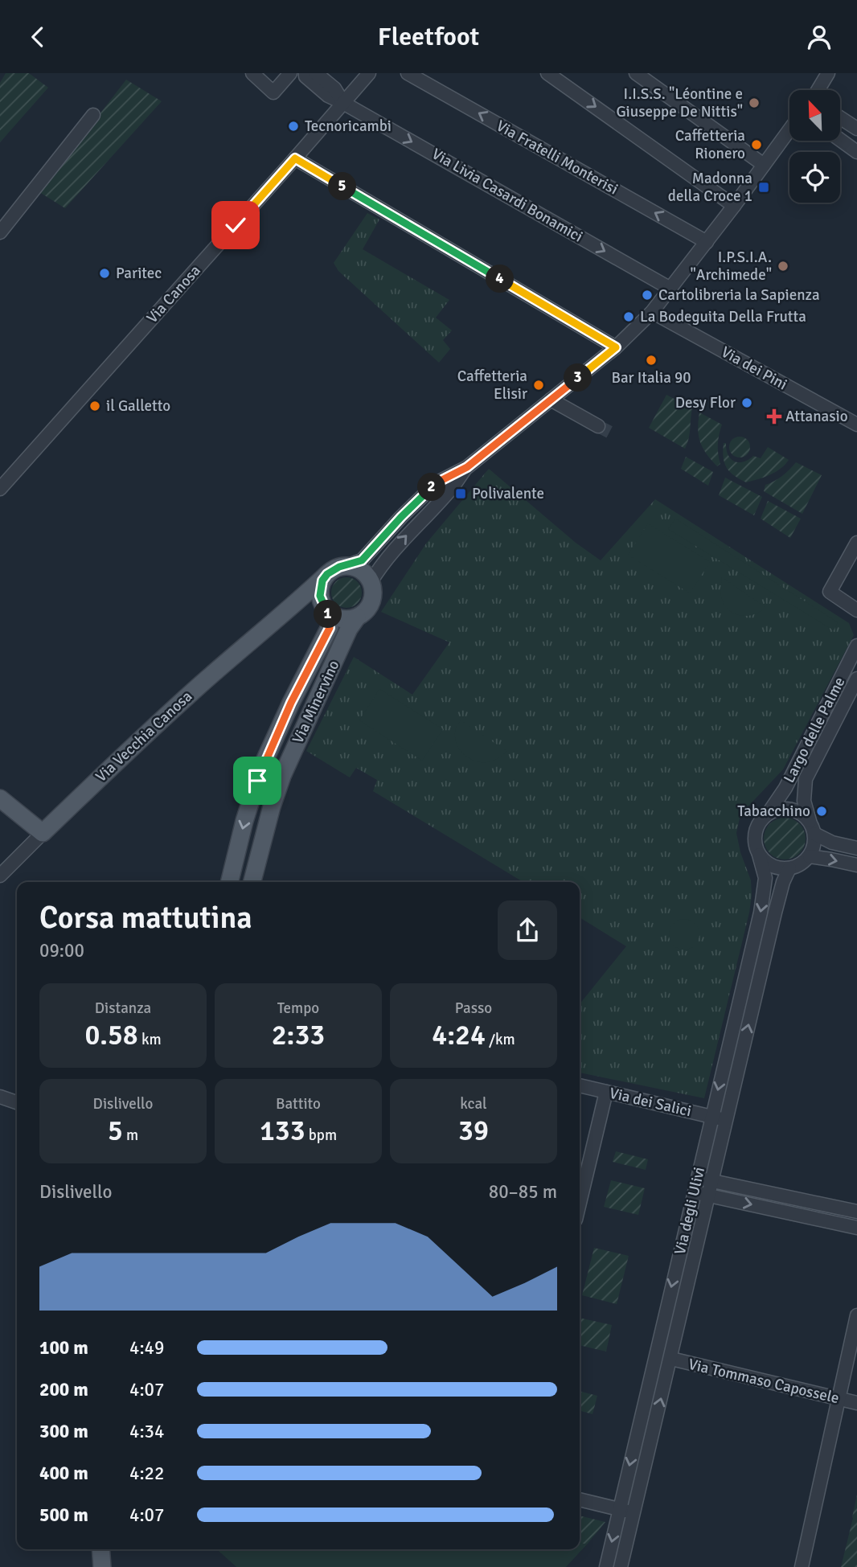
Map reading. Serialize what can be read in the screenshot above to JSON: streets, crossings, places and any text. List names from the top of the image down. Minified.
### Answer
{"streets":{"main road":["Via Minervino","Via Vecchia Canosa"],"street":["Via Fratelli Monterisi","Via Livia Casardi Bonamici","Via Canosa","Via dei Pini","Largo delle Palme","Via dei Salici","Via degli Ulivi","Via Tommaso Capossele"]},"crossings":[["Via Livia Casardi Bonamici","Via Canosa"],["Via Minervino","Via Vecchia Canosa"],["Largo delle Palme","Via degli Ulivi"],["Via dei Salici","Via degli Ulivi"],["Via degli Ulivi","Via Tommaso Capossele"]],"places":{"other":["I.I.S.S. \"Léontine e Giuseppe De Nittis\"","Tecnoricambi","Caffetteria Rionero","I.P.S.I.A. \"Archimede\"","Paritec","Cartolibreria la Sapienza","La Bodeguita Della Frutta","Bar Italia 90","Caffetteria Elisir","Desy Flor","il Galletto","Tabacchino"],"transit":["Madonna della Croce 1","Polivalente"],"health":["Attanasio"]},"north":"top left","page":{"header":"Fleetfoot","pins":["5","4","3","2","1"],"heading":["Corsa mattutina","09:00"],"stats":[["Distanza","0.58 km"],["Tempo","2:33"],["Passo","4:24 /km"],["Dislivello","5 m"],["Battito","133 bpm"],["kcal","39"]],"chart":["Dislivello","80–85 m"],"list":[{"name":"100 m","note":"4:49"},{"name":"200 m","note":"4:07"},{"name":"300 m","note":"4:34"},{"name":"400 m","note":"4:22"},{"name":"500 m","note":"4:07"}]}}
